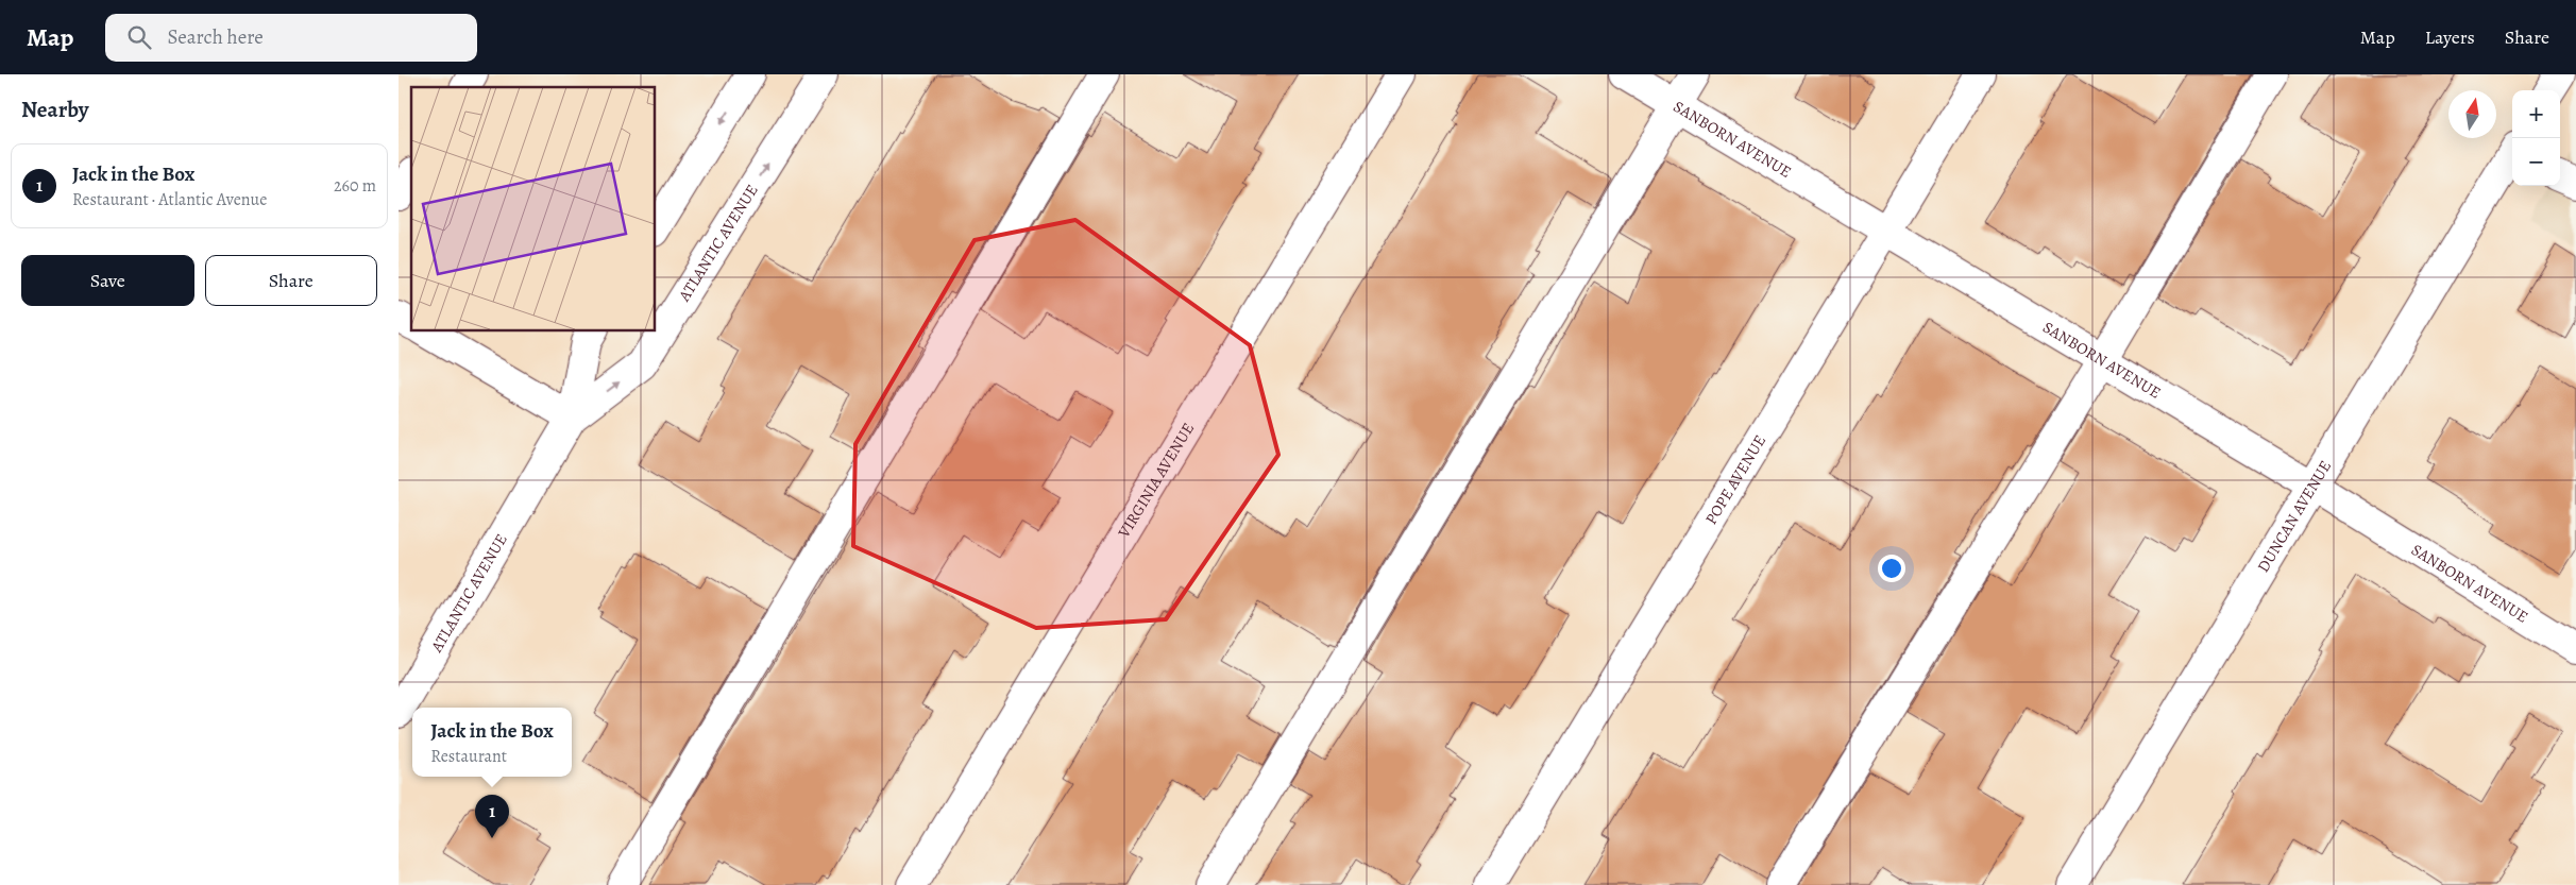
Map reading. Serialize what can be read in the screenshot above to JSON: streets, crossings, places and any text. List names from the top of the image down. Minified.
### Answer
{"streets":{"street":["SANBORN AVENUE","ATLANTIC AVENUE","VIRGINIA AVENUE","POPE AVENUE","DUNCAN AVENUE"]},"crossings":[["SANBORN AVENUE","POPE AVENUE"],["SANBORN AVENUE","DUNCAN AVENUE"]],"north":"top","page":{"header":"Map","search":"Search here","nav":["Map","Layers","Share"],"heading":"Nearby","map_buttons":["+","−"],"list":[{"mark":"1","name":"Jack in the Box","note":"Restaurant · Atlantic Avenue","value":"260 m"}],"buttons":["Save","Share"],"popup":["Jack in the Box","Restaurant"],"pins":"1"}}
